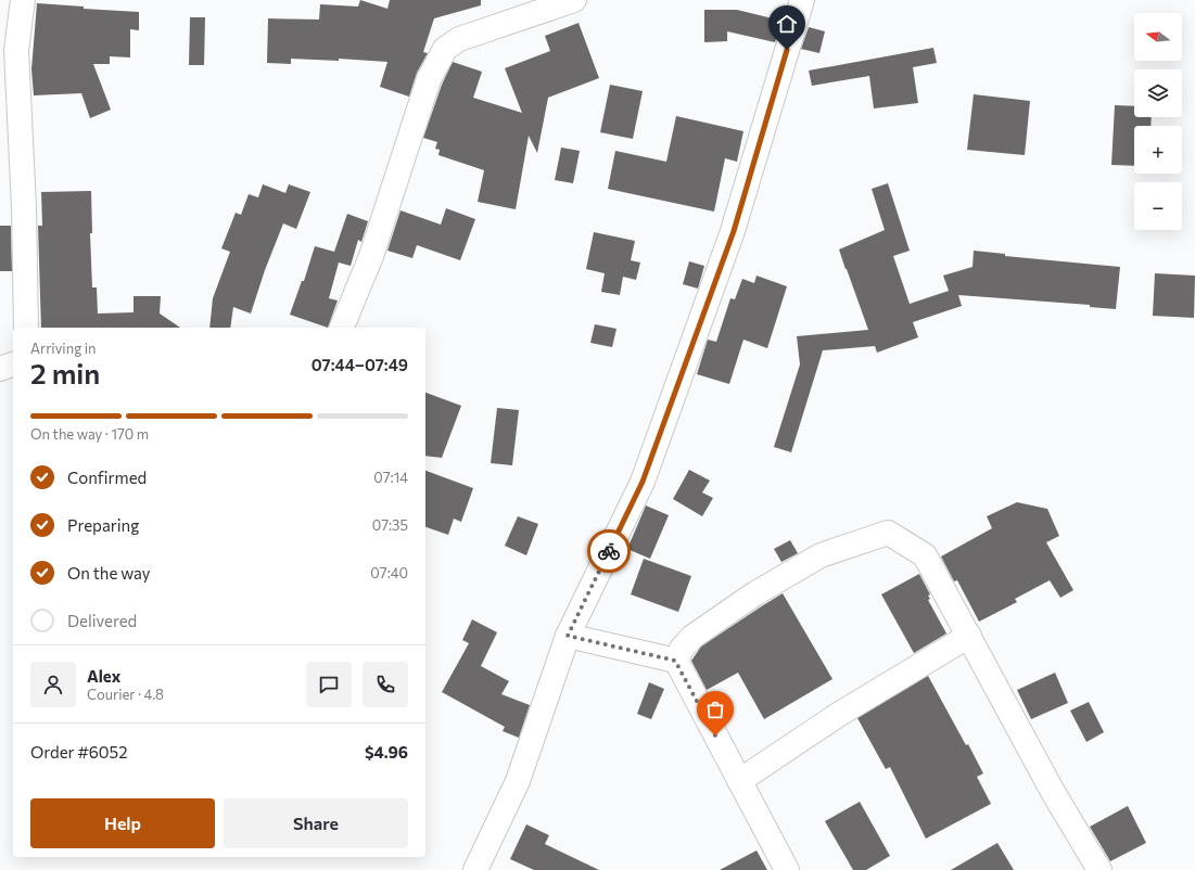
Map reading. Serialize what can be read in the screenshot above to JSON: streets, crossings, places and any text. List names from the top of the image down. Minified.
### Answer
{"north":"left","page":{"map_buttons":["+","−"],"heading":["2 min","Arriving in","07:44–07:49"],"panel":["Alex","Courier · 4.8","Order #6052","$4.96"],"bar":"On the way · 170 m","list":[["Confirmed","07:14"],["Preparing","07:35"],["On the way","07:40"],"Delivered"],"buttons":["Help","Share"]}}
